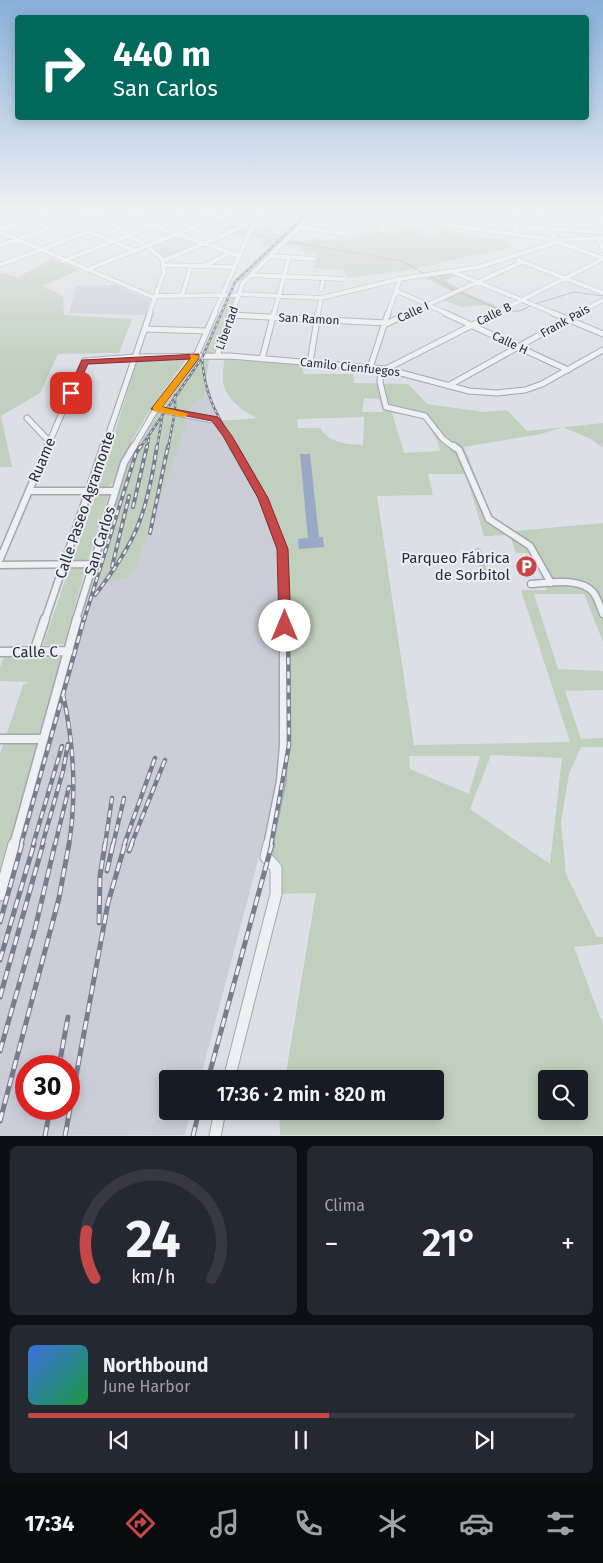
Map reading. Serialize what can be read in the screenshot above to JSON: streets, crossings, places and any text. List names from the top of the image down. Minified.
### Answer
{"streets":{"street":["Calle I","Calle B","San Ramon","Frank Pais","Libertad","Calle H","Camilo Cienfuegos","Ruame","Calle Paseo Agramonte","San Carlos","Calle C"]},"crossings":[["Calle I","San Ramon"],["Calle I","Calle H"],["Calle B","Calle H"],["Calle B","Camilo Cienfuegos"],["San Ramon","Libertad"],["Frank Pais","Calle H"],["Frank Pais","Camilo Cienfuegos"],["Libertad","Camilo Cienfuegos"],["Calle H","Camilo Cienfuegos"],["Camilo Cienfuegos","Ruame"],["Camilo Cienfuegos","Calle Paseo Agramonte"],["Camilo Cienfuegos","San Carlos"],["Calle Paseo Agramonte","Calle C"],["San Carlos","Calle C"]],"places":{"parking":["Parqueo Fábrica de Sorbitol"]},"page":{"turn":["440 m","San Carlos"],"limit":"30","trip":"17:36 · 2 min · 820 m","tile":"Clima","heat":["−","21°","+"],"song":["Northbound","June Harbor"],"tabs":"17:34","gauge":["24","km/h"]}}
